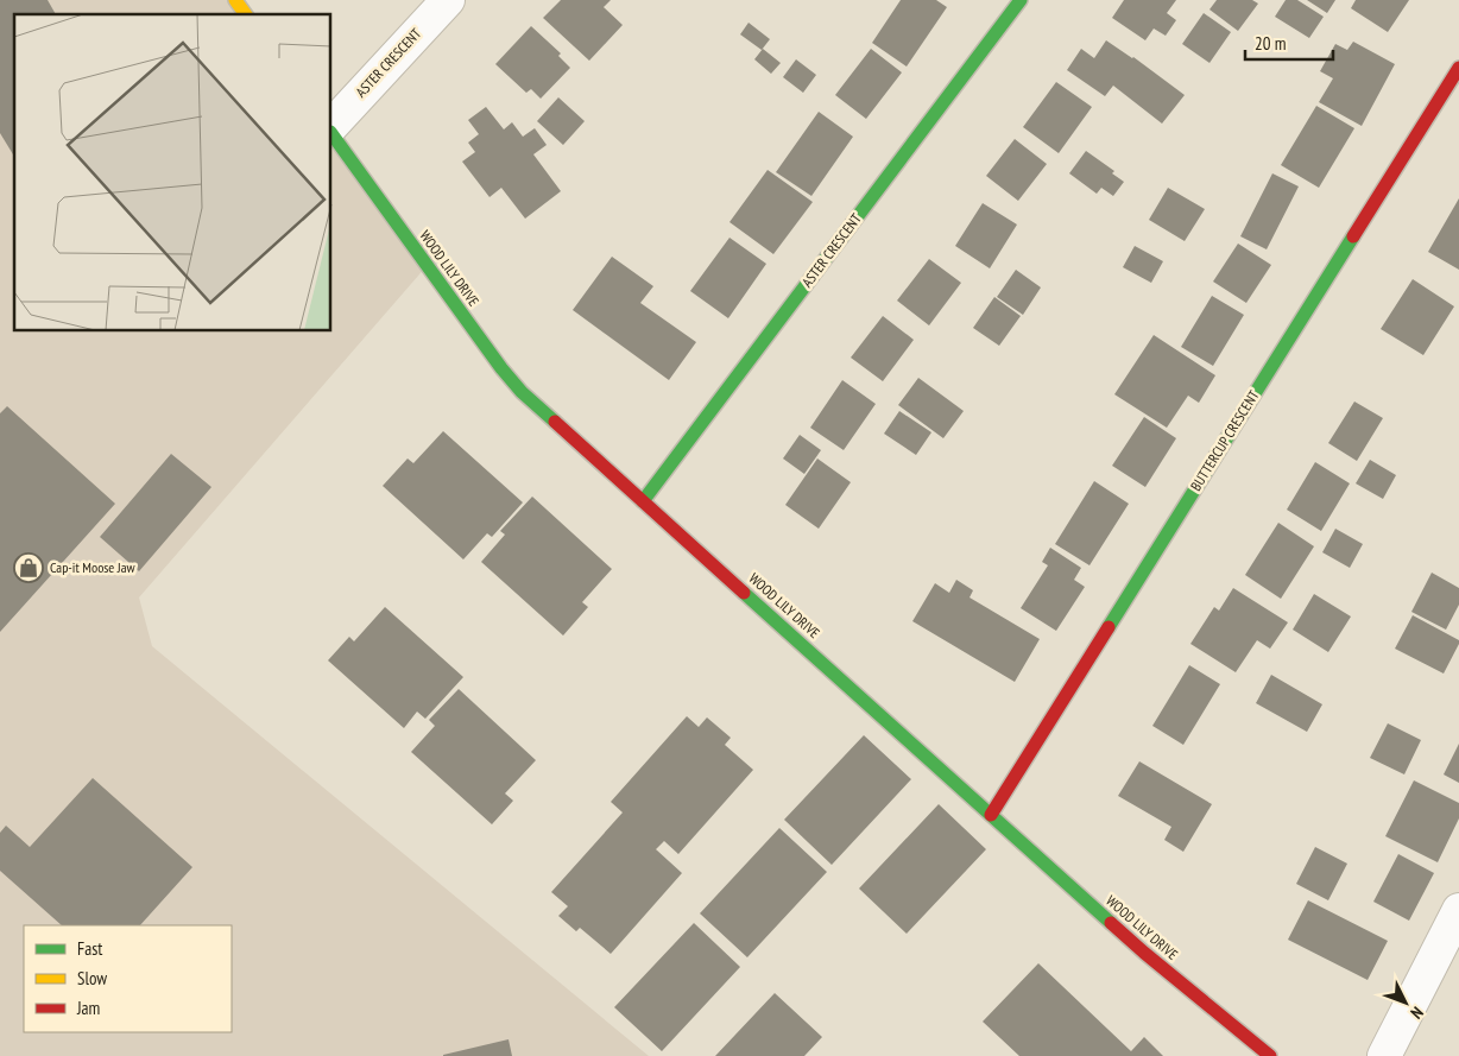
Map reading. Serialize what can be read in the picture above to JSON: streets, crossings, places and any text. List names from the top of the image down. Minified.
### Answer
{"streets":{"street":["ASTER CRESCENT","WOOD LILY DRIVE","BUTTERCUP CRESCENT"]},"crossings":[["ASTER CRESCENT","WOOD LILY DRIVE"],["WOOD LILY DRIVE","BUTTERCUP CRESCENT"]],"places":{"shop":["Cap-it Moose Jaw"]},"legend":["Fast","Slow","Jam"],"scale_bar":"20 m","north":"bottom right"}
